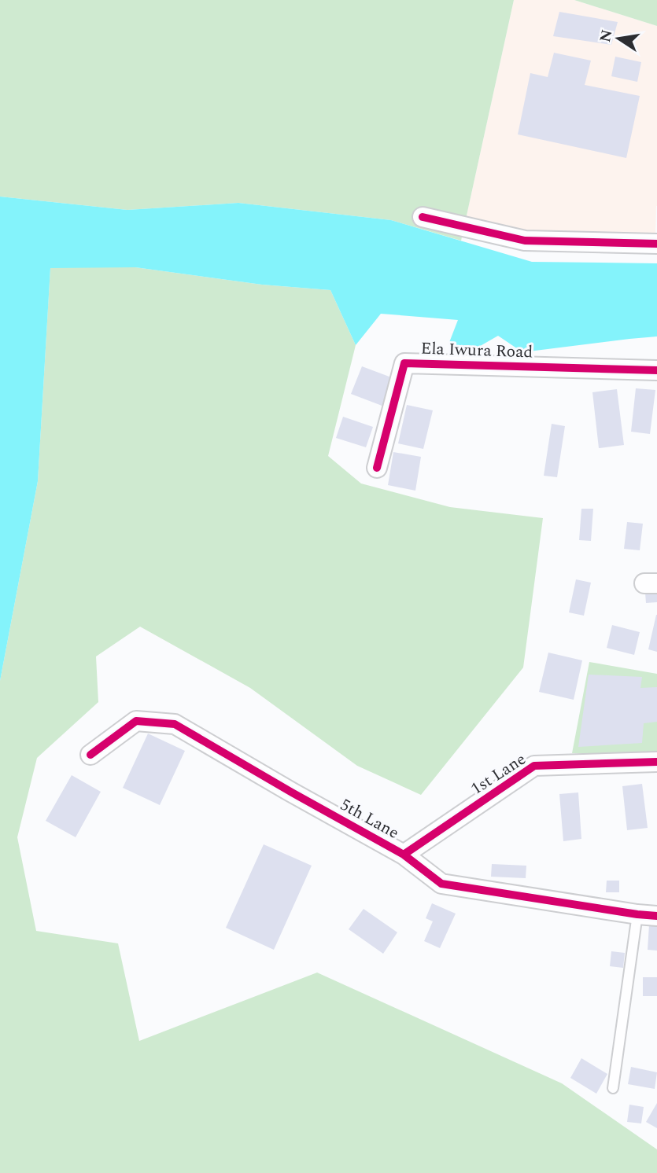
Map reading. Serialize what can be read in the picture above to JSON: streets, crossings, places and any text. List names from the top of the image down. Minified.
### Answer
{"streets":{"street":["Ela Iwura Road","1st Lane","5th Lane"]},"crossings":[["1st Lane","5th Lane"]],"north":"left"}
